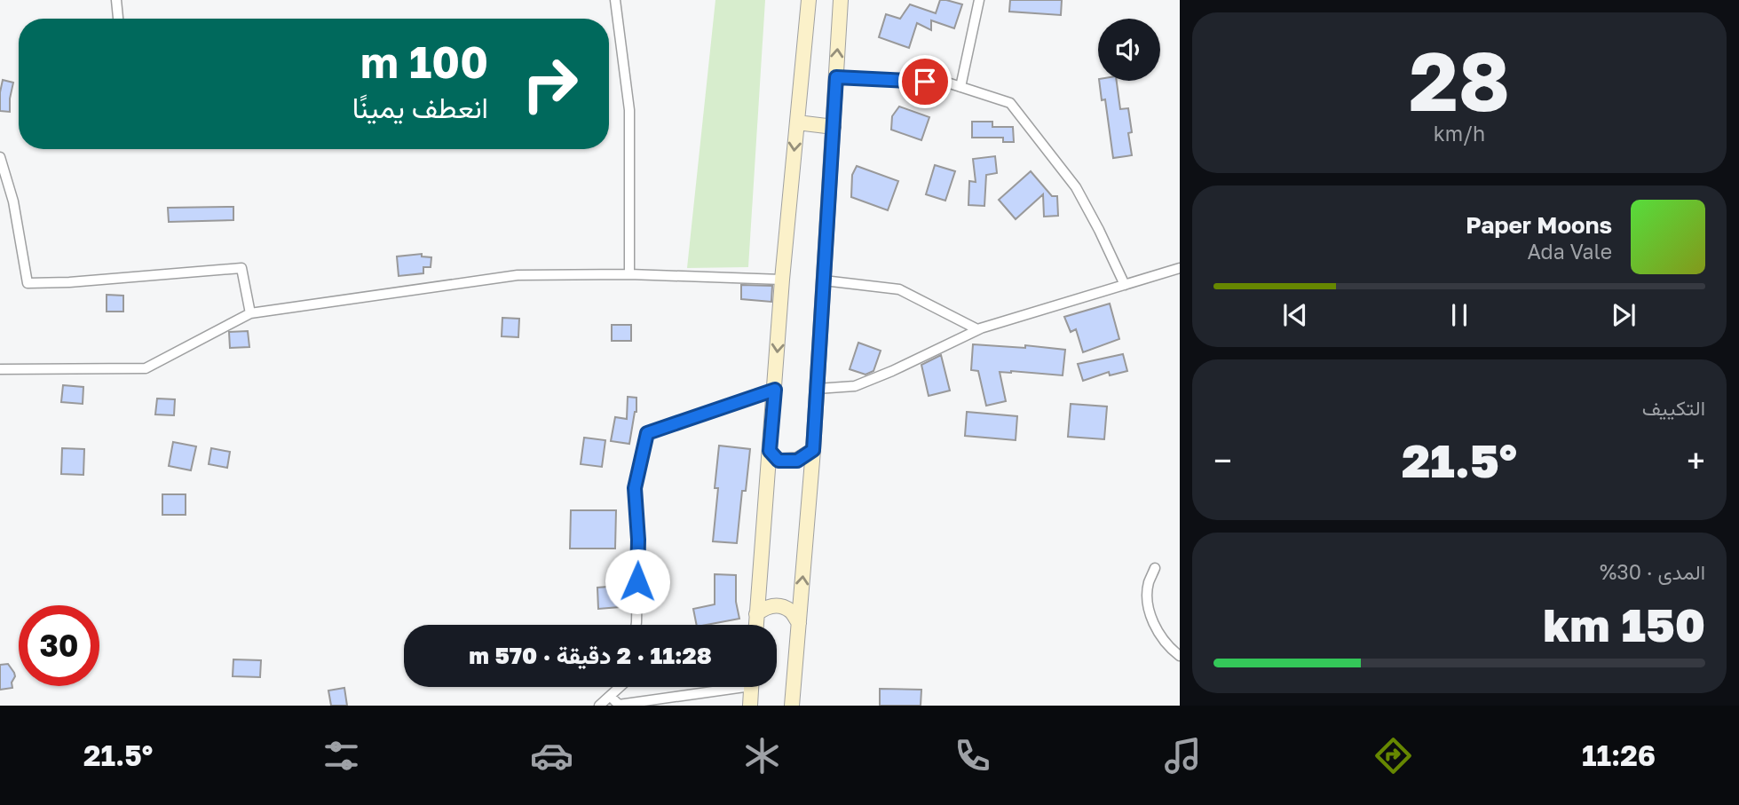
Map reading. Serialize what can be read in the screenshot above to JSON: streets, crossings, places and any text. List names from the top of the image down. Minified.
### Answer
{"page":{"tile":[["28","km/h"],"التكييف",["المدى · 30%","150 km"]],"turn":["100 m","انعطف يمينًا"],"song":["Paper Moons","Ada Vale"],"heat":["−","21.5°","+"],"limit":"30","trip":"11:28 · 2 دقيقة · 570 m","tabs":["11:26","21.5°"]}}
